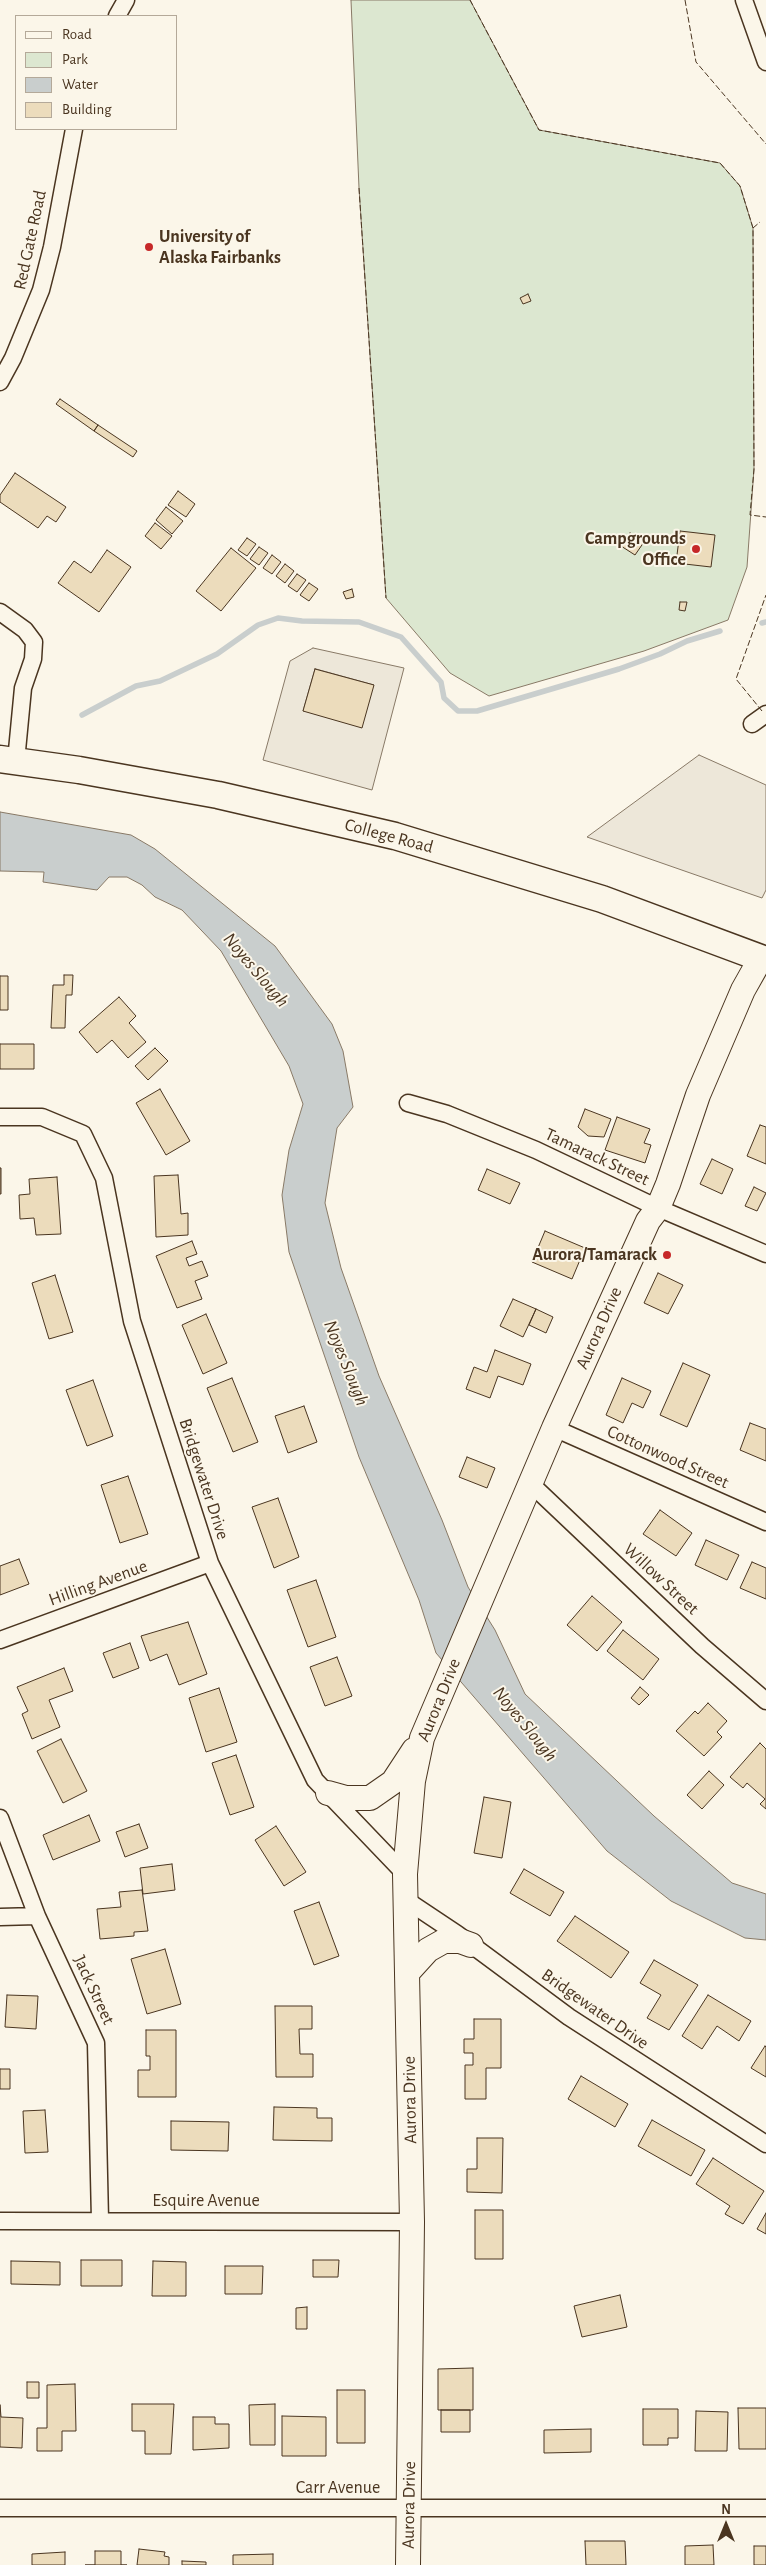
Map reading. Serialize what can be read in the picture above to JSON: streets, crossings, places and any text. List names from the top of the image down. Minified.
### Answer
{"streets":{"main road":["College Road"],"street":["Red Gate Road","Tamarack Street","Aurora Drive","Cottonwood Street","Bridgewater Drive","Willow Street","Hilling Avenue","Jack Street","Esquire Avenue","Carr Avenue"]},"crossings":[["College Road","Aurora Drive"],["Tamarack Street","Aurora Drive"],["Aurora Drive","Cottonwood Street"],["Aurora Drive","Bridgewater Drive"],["Aurora Drive","Willow Street"],["Aurora Drive","Esquire Avenue"],["Aurora Drive","Carr Avenue"],["Bridgewater Drive","Hilling Avenue"],["Jack Street","Esquire Avenue"]],"water":["Noyes Slough"],"places":["University of Alaska Fairbanks","Campgrounds Office","Aurora/Tamarack"],"legend":["Road","Park","Water","Building"],"north":"top"}
